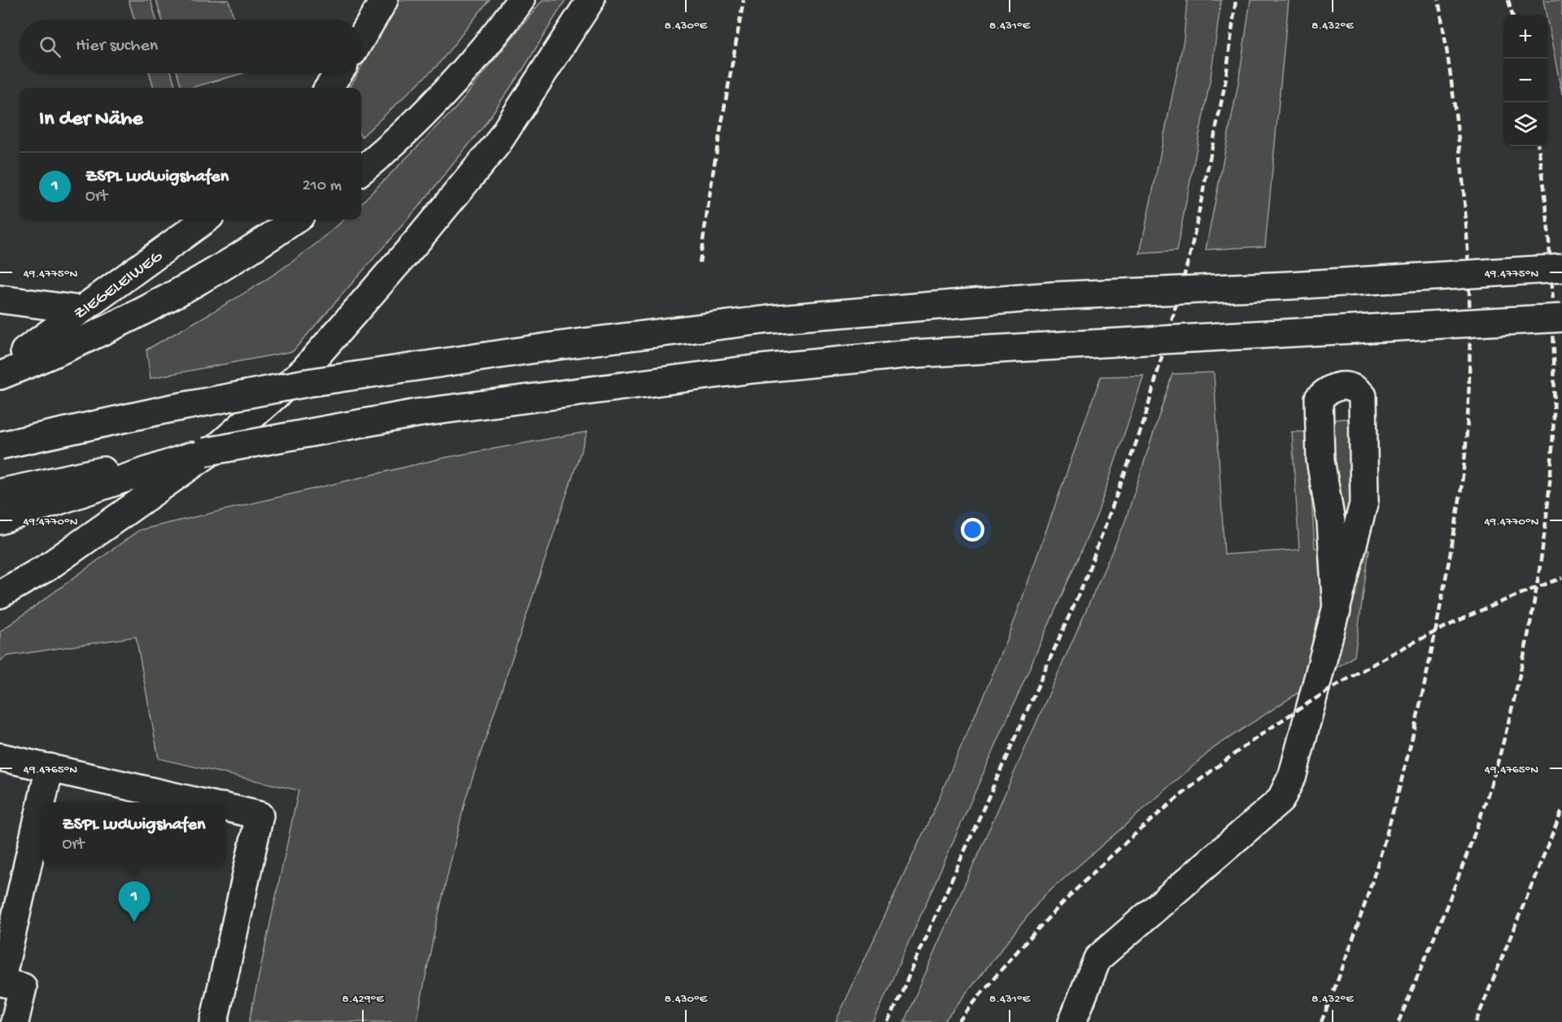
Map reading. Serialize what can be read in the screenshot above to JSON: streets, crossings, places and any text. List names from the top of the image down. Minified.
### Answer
{"streets":{"main road":["ZIEGELEIWEG"]},"page":{"map_buttons":["+","−"],"search":"Hier suchen","heading":"In der Nähe","list":[{"mark":"1","name":"ZSPL Ludwigshafen","note":"Ort","value":"210 m"}],"popup":["ZSPL Ludwigshafen","Ort"],"pins":"1"},"coordinates":["8.430°E","8.431°E","8.432°E","49.4775°N","49.4770°N","49.4765°N","8.429°E"]}
